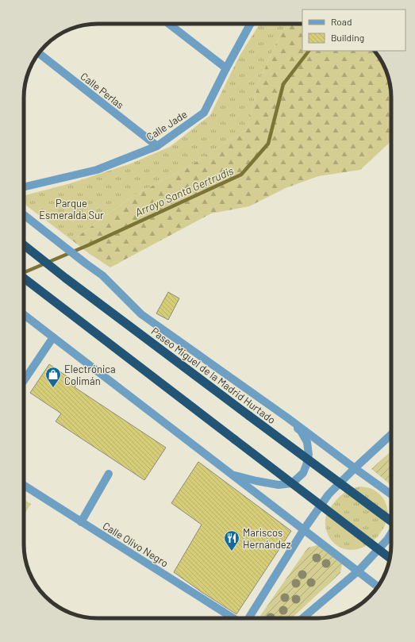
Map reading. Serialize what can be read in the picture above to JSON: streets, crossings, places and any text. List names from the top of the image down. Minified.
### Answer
{"streets":{"highway":["Paseo Miguel de la Madrid Hurtado"],"street":["Calle Perlas","Calle Jade","Calle Olivo Negro"]},"crossings":[["Calle Perlas","Calle Jade"]],"water":["Arroyo Santa Gertrudis"],"parks":["Parque Esmeralda Sur"],"places":{"shop":["Electrónica Colimán"],"restaurant":["Mariscos Hernández"]},"legend":["Road","Building"]}
